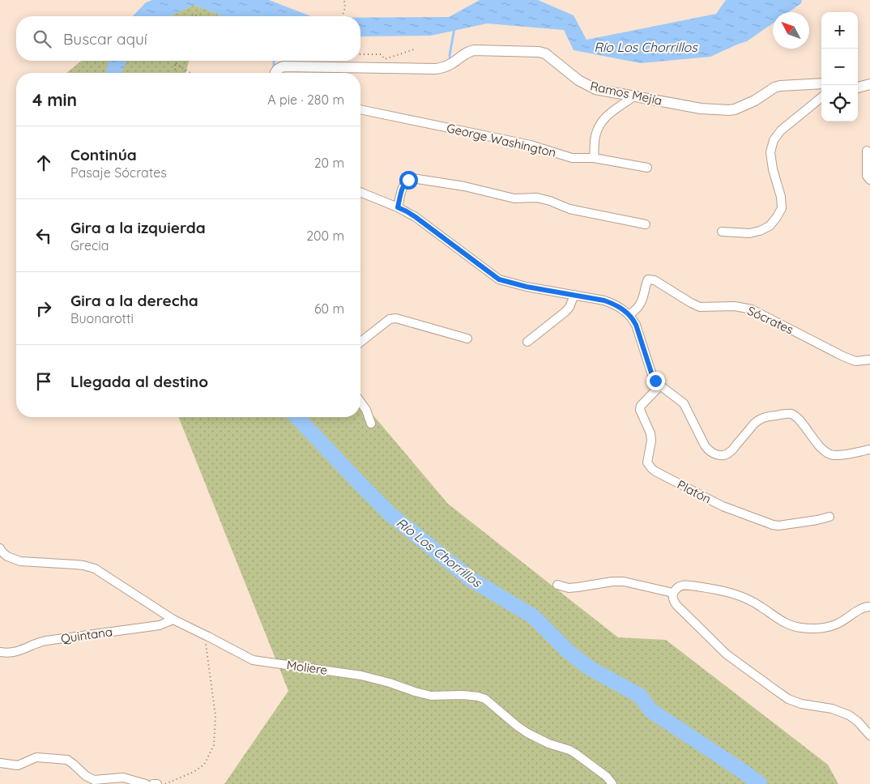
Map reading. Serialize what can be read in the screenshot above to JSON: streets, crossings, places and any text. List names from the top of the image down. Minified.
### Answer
{"streets":{"street":["Ramos Mejía","George Washington","Sócrates","Platón","Quintana","Moliere"]},"crossings":[["Quintana","Moliere"]],"water":["Río Los Chorrillos"],"north":"top left","page":{"map_buttons":["+","−"],"search":"Buscar aquí","heading":["4 min","A pie · 280 m"],"list":[["Continúa","Pasaje Sócrates","20 m"],["Gira a la izquierda","Grecia","200 m"],["Gira a la derecha","Buonarotti","60 m"],"Llegada al destino"]}}
